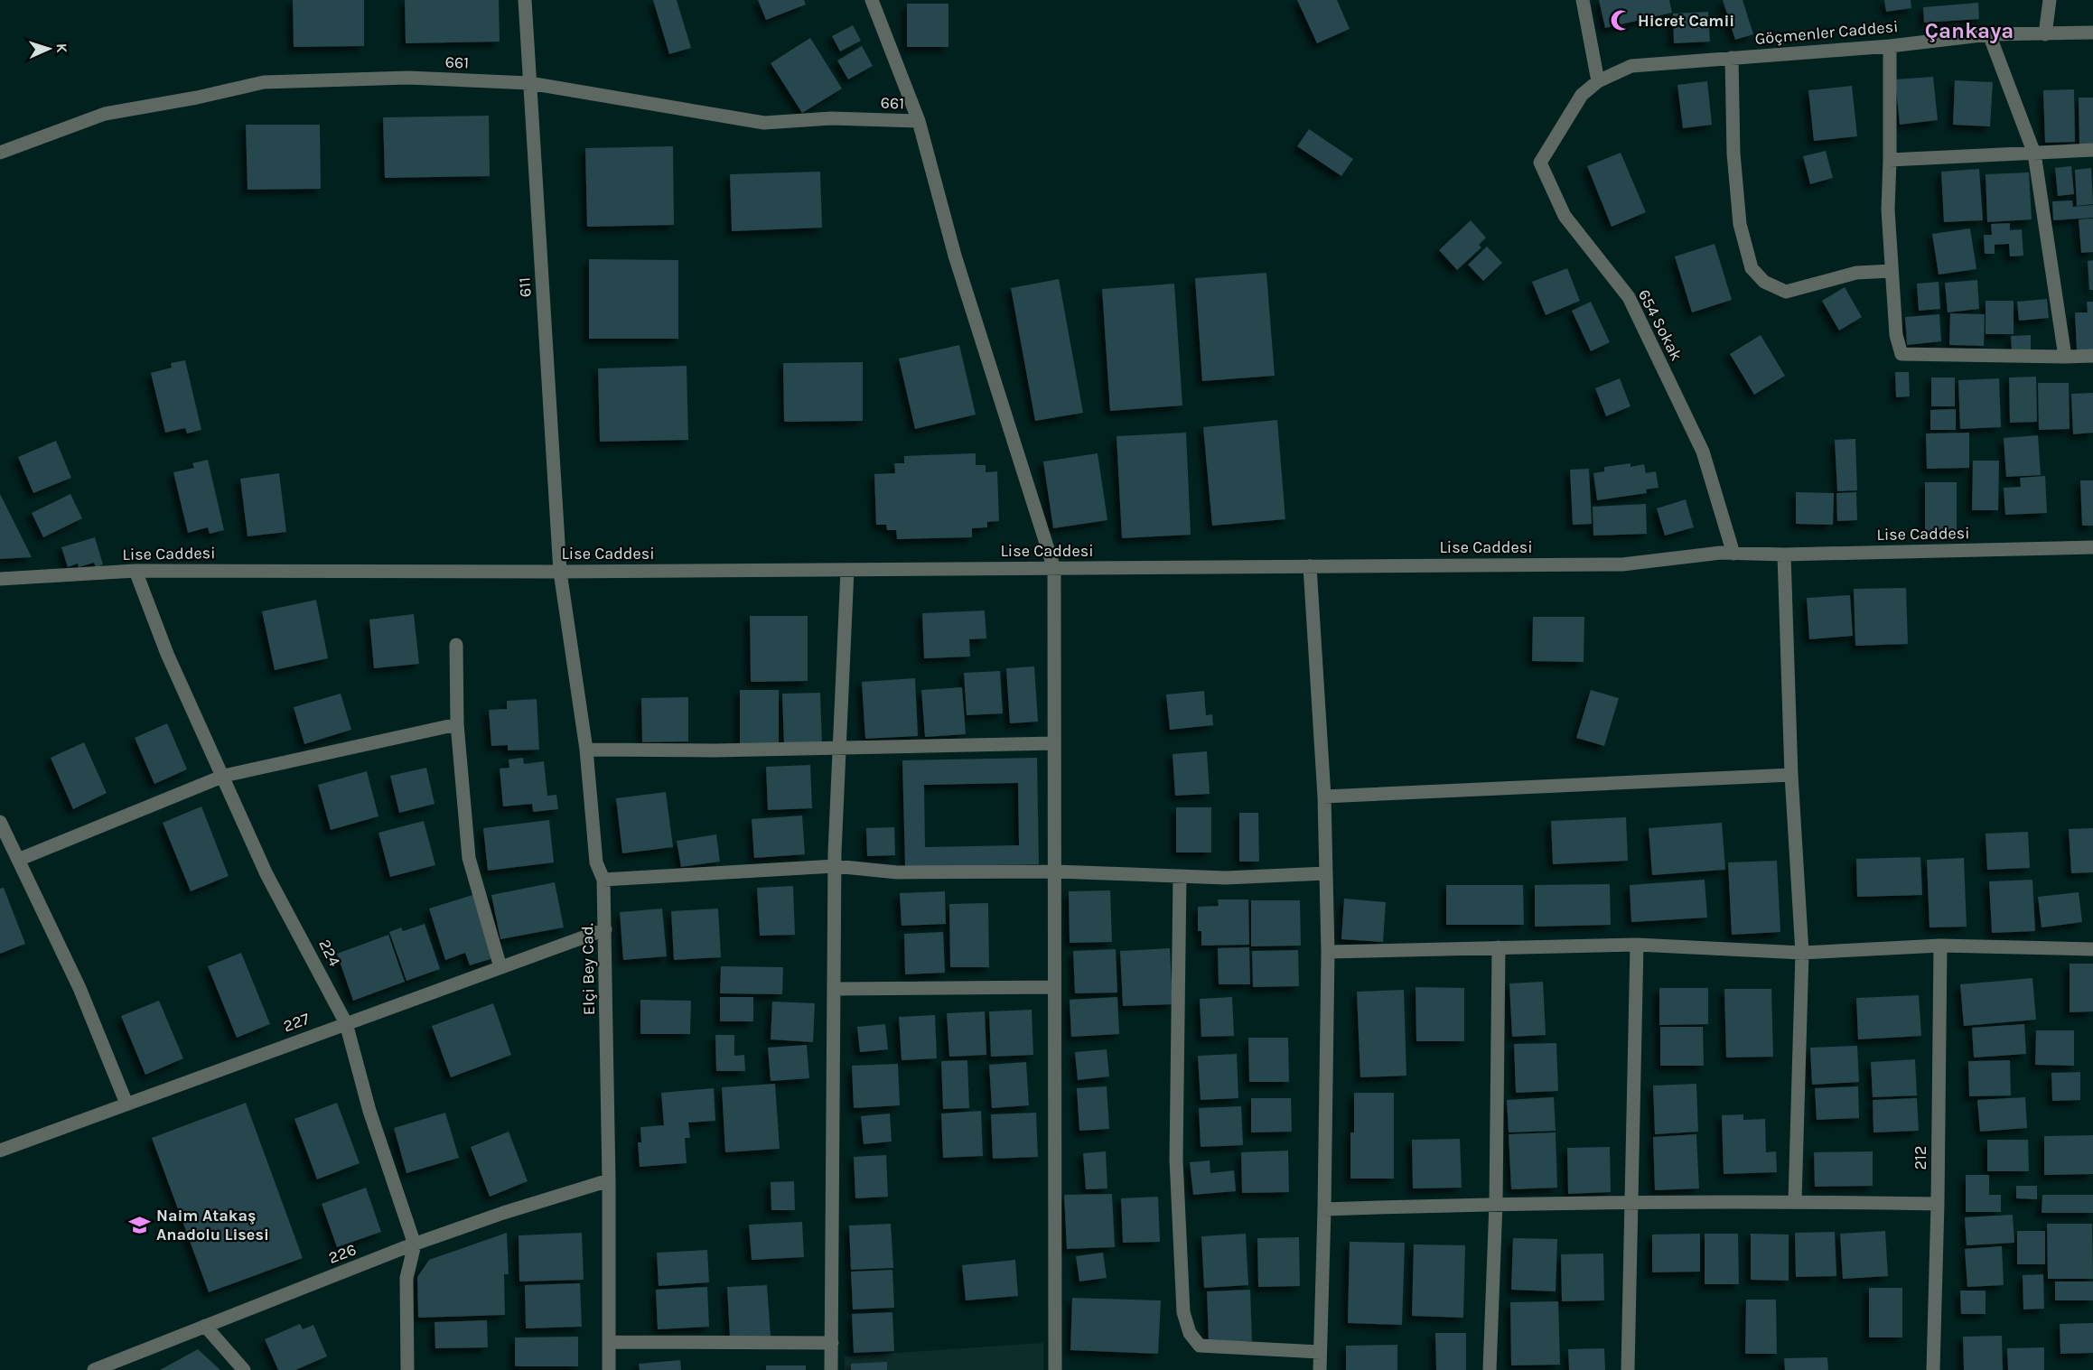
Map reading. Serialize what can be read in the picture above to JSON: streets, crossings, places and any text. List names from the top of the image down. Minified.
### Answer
{"streets":{"street":["Göçmenler Caddesi","661","611","654 Sokak","Lise Caddesi","224","Elçi Bey Cad.","227","212","226"]},"crossings":[["Göçmenler Caddesi","654 Sokak"],["661","611"],["611","Lise Caddesi"],["611","Elçi Bey Cad."],["654 Sokak","Lise Caddesi"],["Lise Caddesi","224"],["Lise Caddesi","Elçi Bey Cad."],["224","227"],["224","226"],["Elçi Bey Cad.","227"],["Elçi Bey Cad.","226"]],"districts":["Çankaya"],"places":{"mosque":["Hicret Camii"],"school or university":["Naim Atakaş Anadolu Lisesi"]},"north":"right"}
